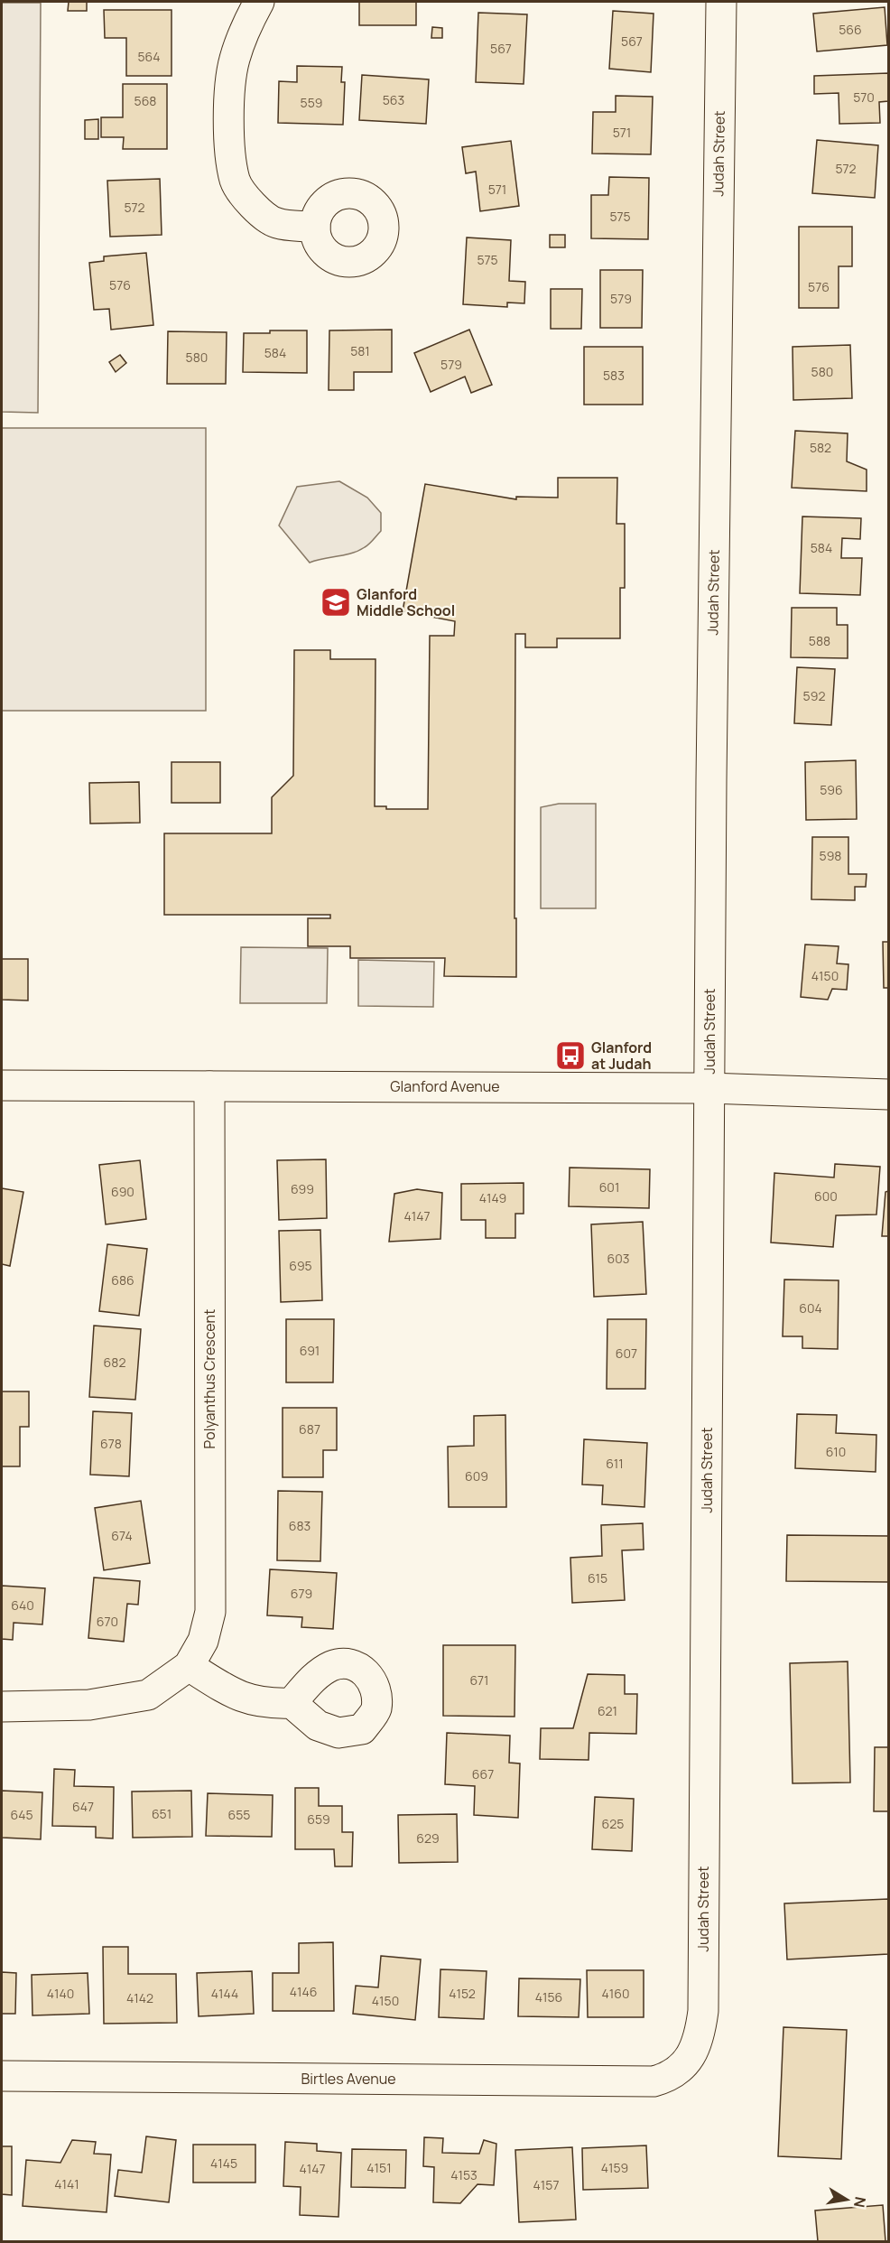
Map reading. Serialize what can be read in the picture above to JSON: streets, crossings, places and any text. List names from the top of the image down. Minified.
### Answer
{"streets":{"street":["Judah Street","Glanford Avenue","Polyanthus Crescent","Birtles Avenue"]},"crossings":[["Judah Street","Glanford Avenue"],["Judah Street","Birtles Avenue"],["Glanford Avenue","Polyanthus Crescent"]],"places":{"school or university":["Glanford Middle School"],"bus stop":["Glanford at Judah"]},"house_numbers":["566","567","567","564","570","563","568","559","571","572","571","572","575","575","576","576","579","581","584","580","579","580","583","582","584","588","592","596","598","4150","601","699","690","600","4149","4147","603","695","686","604","691","607","682","687","678","610","611","609","683","674","615","679","640","670","671","621","667","647","651","645","655","659","625","629","4146","4140","4144","4152","4160","4156","4142","4150","4145","4151","4159","4147","4153","4141","4157"],"north":"right"}
